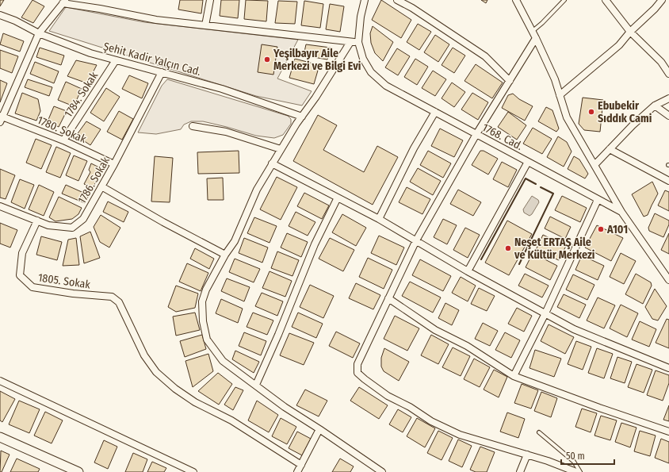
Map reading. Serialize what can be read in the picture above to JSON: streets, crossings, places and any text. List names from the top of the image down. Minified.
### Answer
{"streets":{"street":["Şehit Kadir Yalçın Cad.","1784. Sokak","1780. Sokak","1768. Cad.","1786. Sokak","1805. Sokak"]},"crossings":[["Şehit Kadir Yalçın Cad.","1784. Sokak"],["Şehit Kadir Yalçın Cad.","1786. Sokak"],["1784. Sokak","1780. Sokak"],["1780. Sokak","1786. Sokak"],["1786. Sokak","1805. Sokak"]],"places":["Yeşilbayır Aile Merkezi ve Bilgi Evi","Ebubekir Sıddık Cami","A101","Neşet ERTAŞ Aile ve Kültür Merkezi"],"scale_bar":"50 m"}
